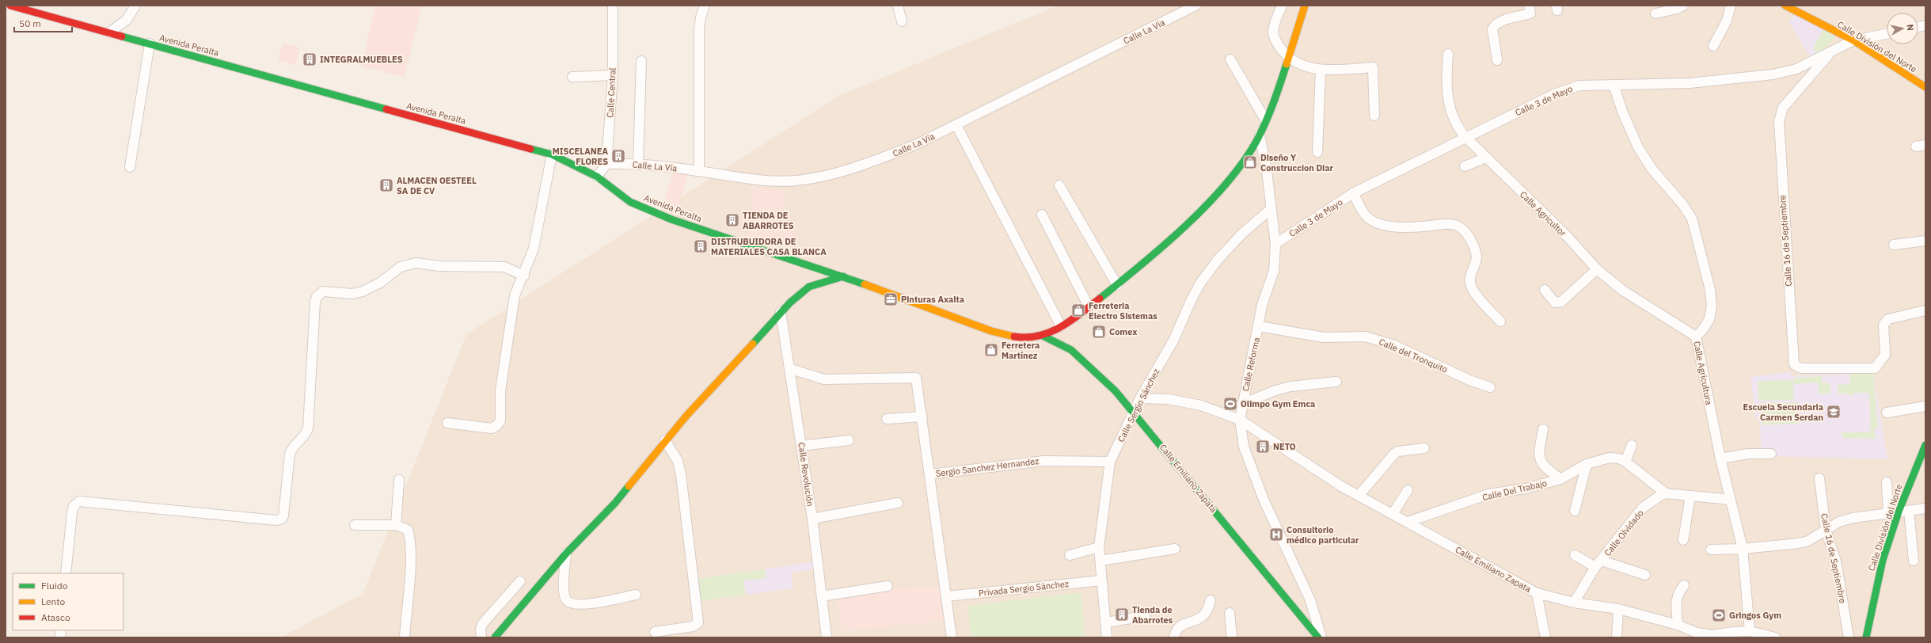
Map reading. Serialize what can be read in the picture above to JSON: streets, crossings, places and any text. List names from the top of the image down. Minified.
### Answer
{"streets":{"street":["Calle La Vía","Avenida Peralta","Calle División del Norte","Calle Central","Calle 3 de Mayo","Calle Agricultor","Calle 16 de Septiembre","Calle del Tronquito","Calle Reforma","Calle Agricultura","Calle Sergio Sánchez","Sergio Sanchez Hernandez","Calle Revolución","Calle Emiliano Zapata","Calle Del Trabajo","Calle Olvidado","Privada Sergio Sánchez"]},"crossings":[["Calle La Vía","Calle Central"],["Avenida Peralta","Calle Emiliano Zapata"],["Calle División del Norte","Calle 3 de Mayo"],["Calle 3 de Mayo","Calle Agricultor"],["Calle 3 de Mayo","Calle 16 de Septiembre"],["Calle 3 de Mayo","Calle Reforma"],["Calle 3 de Mayo","Calle Agricultura"],["Calle Agricultor","Calle Agricultura"],["Calle del Tronquito","Calle Reforma"],["Calle Reforma","Calle Sergio Sánchez"],["Calle Reforma","Calle Emiliano Zapata"],["Calle Agricultura","Calle Emiliano Zapata"],["Calle Sergio Sánchez","Sergio Sanchez Hernandez"],["Calle Sergio Sánchez","Calle Emiliano Zapata"],["Calle Sergio Sánchez","Privada Sergio Sánchez"],["Sergio Sanchez Hernandez","Privada Sergio Sánchez"],["Calle Emiliano Zapata","Calle Del Trabajo"],["Calle Emiliano Zapata","Calle Olvidado"],["Calle Del Trabajo","Calle Olvidado"]],"places":{"building":["INTEGRALMUEBLES","MISCELANEA FLORES","ALMACEN OESTEEL SA DE CV","TIENDA DE ABARROTES","DISTRUBUIDORA DE MATERIALES CASA BLANCA","NETO","Tienda de Abarrotes"],"shop":["Diseño Y Construccion Diar","Ferreteria Electro Sistemas","Comex","Ferretera Martínez"],"office":["Pinturas Axalta"],"sports":["Olimpo Gym Emca","Gringos Gym"],"school or university":["Escuela Secundaria Carmen Serdan"],"hospital":["Consultorio médico particular"]},"legend":["Fluido","Lento","Atasco"],"scale_bar":"50 m","north":"right"}
